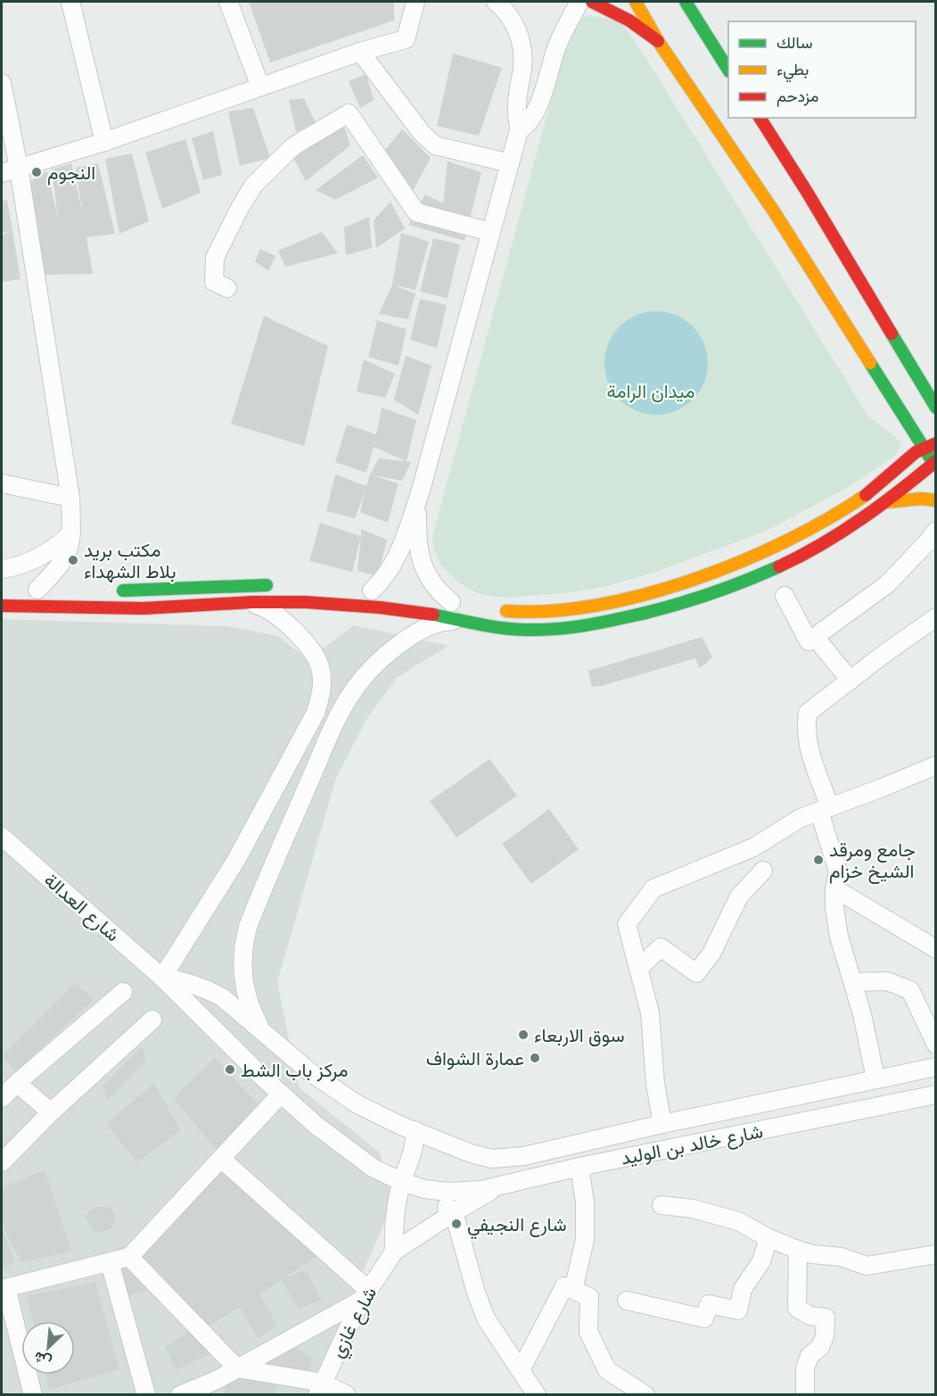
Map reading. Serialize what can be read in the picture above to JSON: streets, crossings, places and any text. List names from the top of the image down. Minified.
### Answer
{"streets":{"street":["شارع العدالة","شارع خالد بن الوليد","شارع غازي"]},"crossings":[["شارع العدالة","شارع خالد بن الوليد"],["شارع خالد بن الوليد","شارع غازي"]],"parks":["ميدان الرامة"],"places":["النجوم","مكتب بريد بلاط الشهداء","جامع ومرقد الشيخ خزام","سوق الاربعاء","عمارة الشواف","مركز باب الشط","شارع النجيفي"],"legend":["سالك","بطيء","مزدحم"],"north":"bottom left"}
